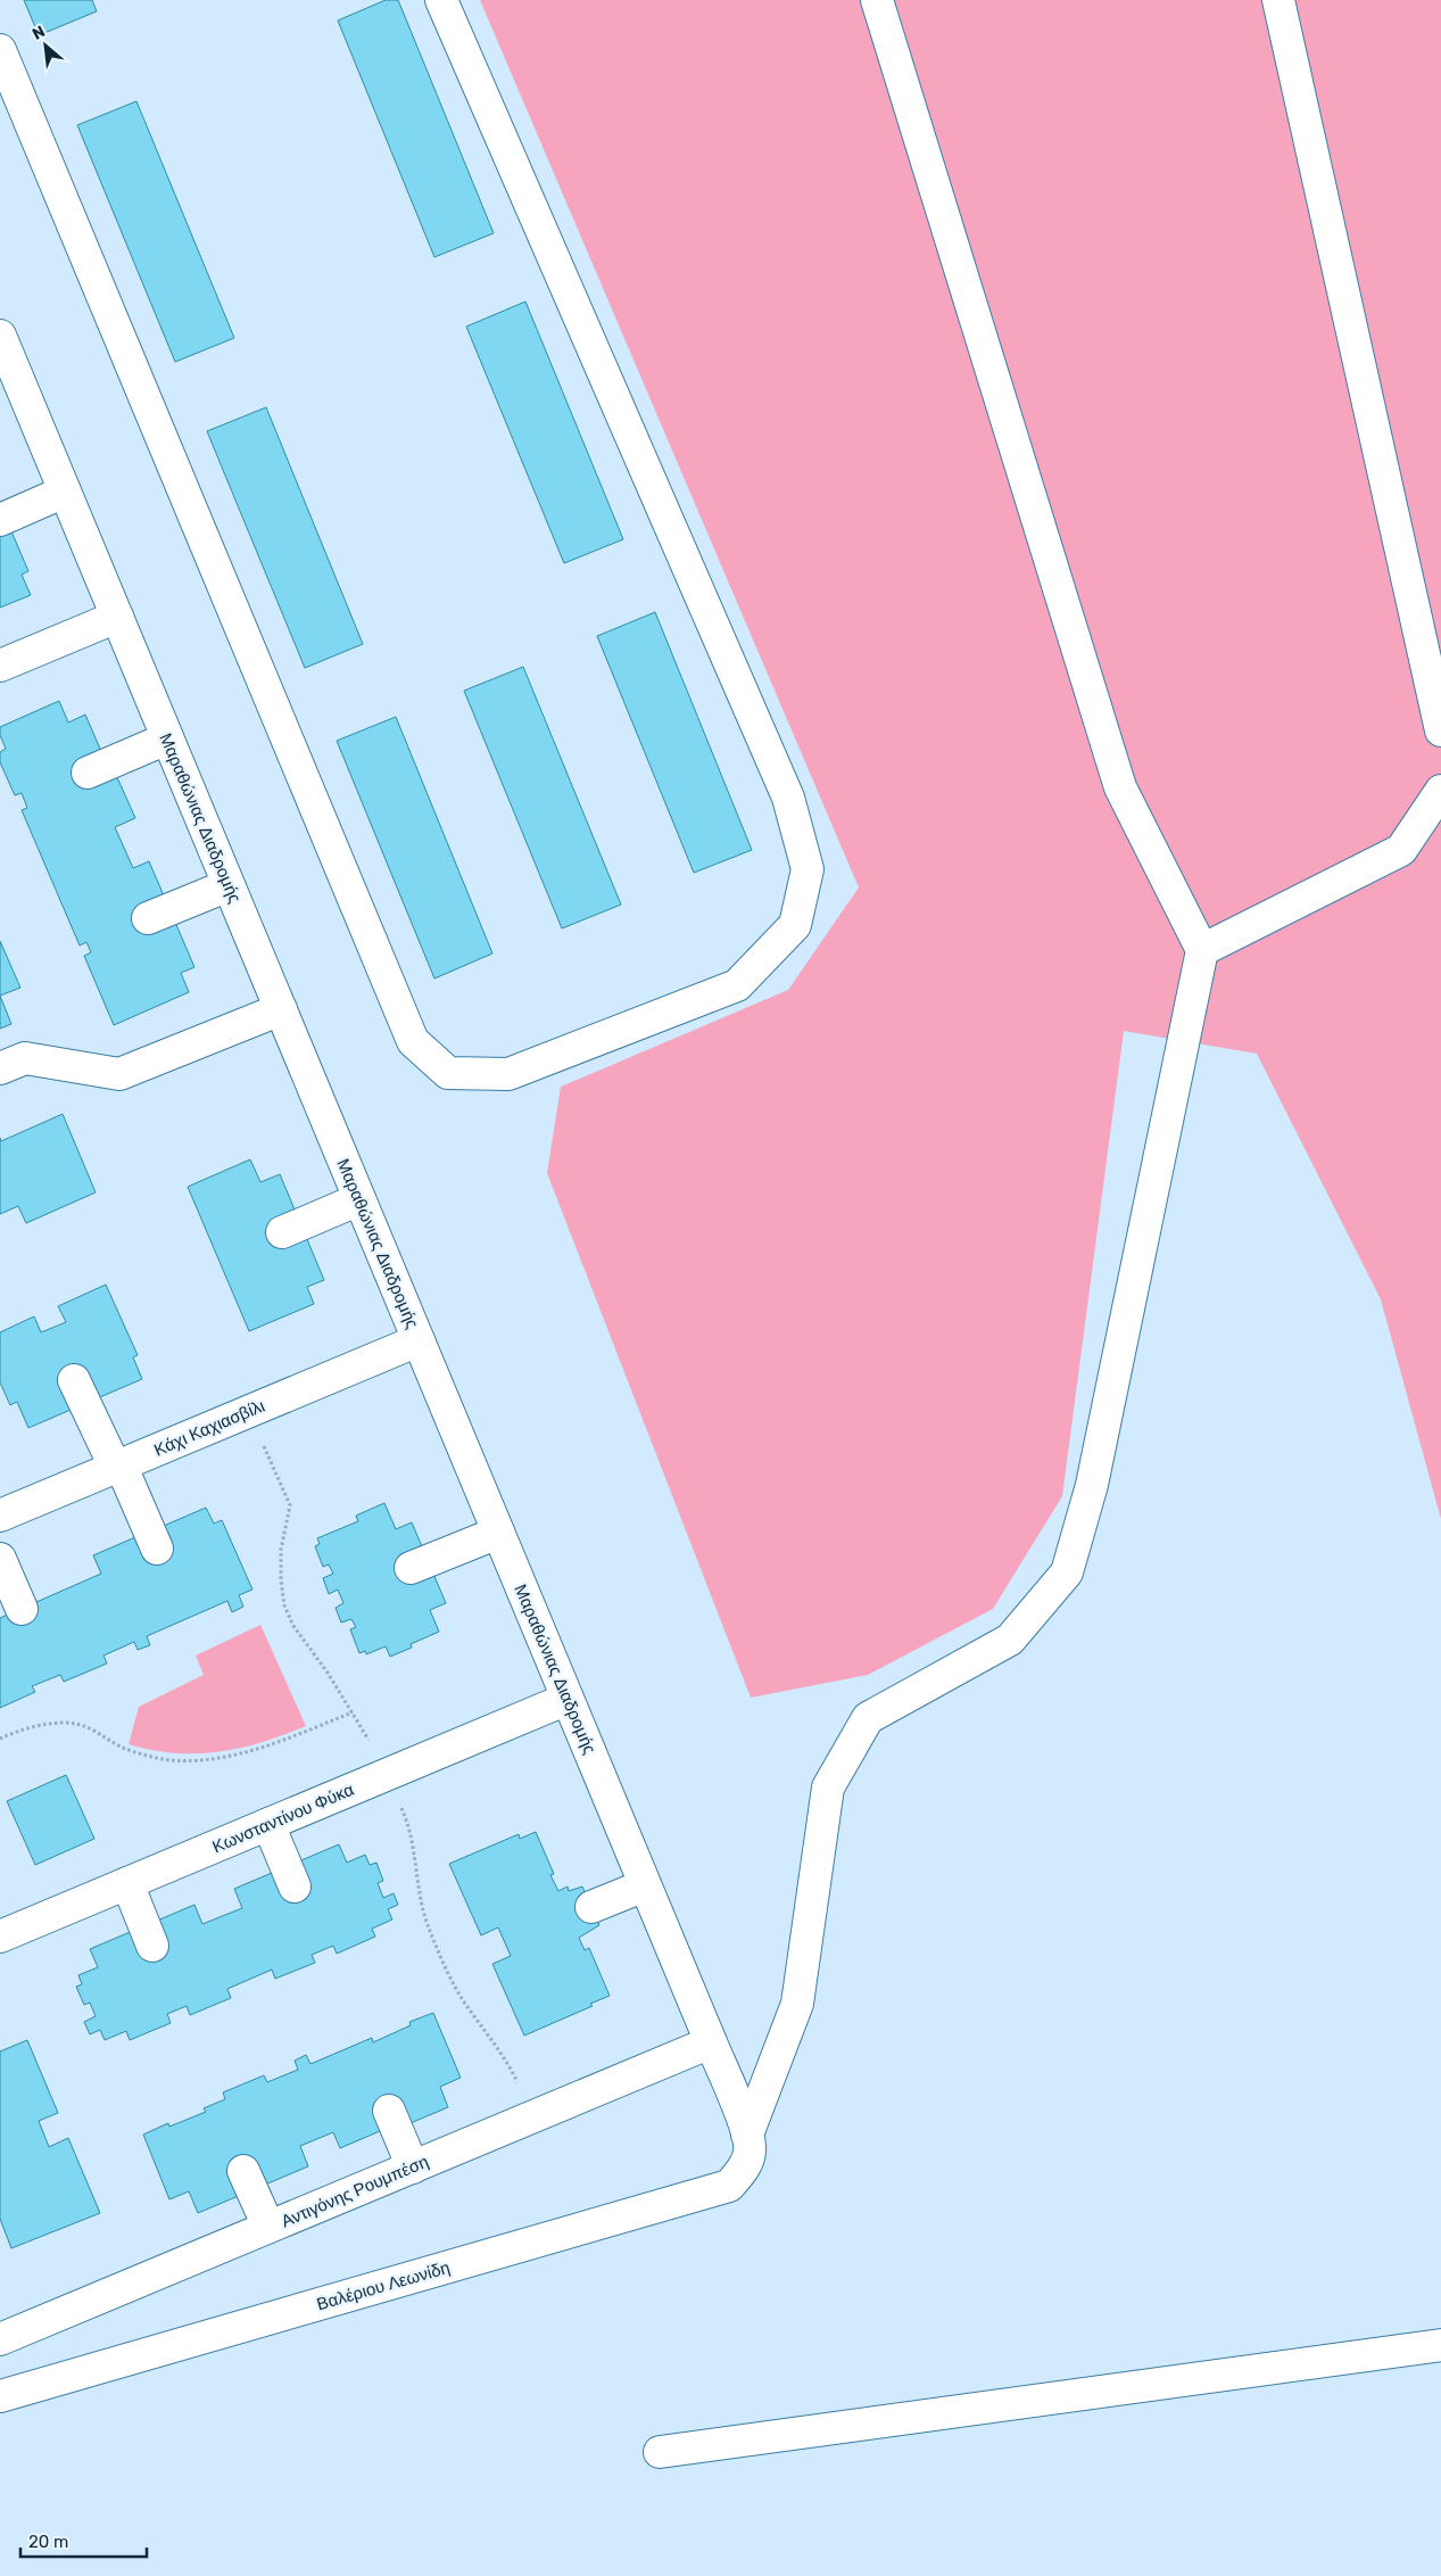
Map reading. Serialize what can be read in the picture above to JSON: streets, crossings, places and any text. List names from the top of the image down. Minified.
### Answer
{"streets":{"street":["Μαραθώνιας Διαδρομής","Κάχι Καχιασβίλι","Κωνσταντίνου Φύκα","Αντιγόνης Ρουμπέση","Βαλέριου Λεωνίδη"]},"crossings":[["Μαραθώνιας Διαδρομής","Κάχι Καχιασβίλι"],["Μαραθώνιας Διαδρομής","Κωνσταντίνου Φύκα"],["Μαραθώνιας Διαδρομής","Αντιγόνης Ρουμπέση"],["Μαραθώνιας Διαδρομής","Βαλέριου Λεωνίδη"]],"scale_bar":"20 m","north":"top left"}
